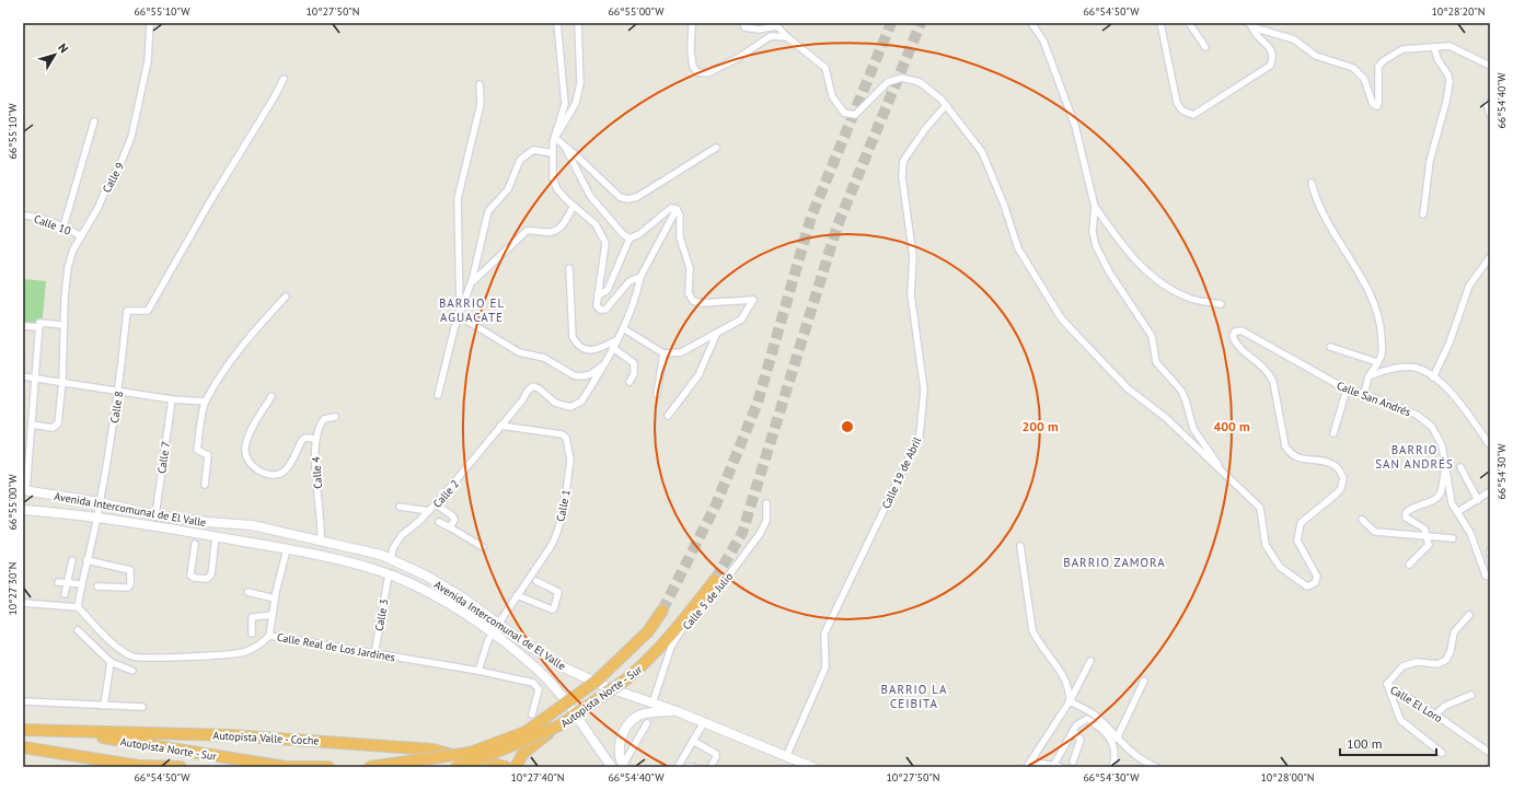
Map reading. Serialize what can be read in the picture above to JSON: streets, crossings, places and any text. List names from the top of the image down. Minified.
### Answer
{"streets":{"highway":["Autopista Norte - Sur","Autopista Valle - Coche"],"main road":["Avenida Intercomunal de El Valle"],"street":["Calle 9","Calle 10","Calle San Andrés","Calle 8","Calle 7","Calle 4","Calle 19 de Abril","Calle 2","Calle 1","Calle 5 de Julio","Calle 3","Calle Real de Los Jardines","Calle El Loro"]},"crossings":[["Calle 9","Calle 10"],["Calle 8","Avenida Intercomunal de El Valle"],["Calle 7","Avenida Intercomunal de El Valle"],["Calle 4","Avenida Intercomunal de El Valle"],["Calle 19 de Abril","Avenida Intercomunal de El Valle"],["Calle 2","Calle 1"],["Calle 2","Avenida Intercomunal de El Valle"],["Calle 1","Avenida Intercomunal de El Valle"],["Avenida Intercomunal de El Valle","Calle 5 de Julio"],["Avenida Intercomunal de El Valle","Calle 3"],["Calle 3","Calle Real de Los Jardines"],["Autopista Norte - Sur","Autopista Valle - Coche"]],"districts":["BARRIO EL AGUACATE","BARRIO SAN ANDRÉS","BARRIO ZAMORA","BARRIO LA CEIBITA"],"scale_bar":"100 m","north":"top right","coordinates":["66°55'10\"W","10°27'50\"N","66°55'00\"W","66°54'50\"W","10°28'20\"N","66°54'40\"W","66°54'30\"W","10°27'30\"N","10°27'40\"N","10°28'00\"N"],"rings":["200 m","400 m"]}
